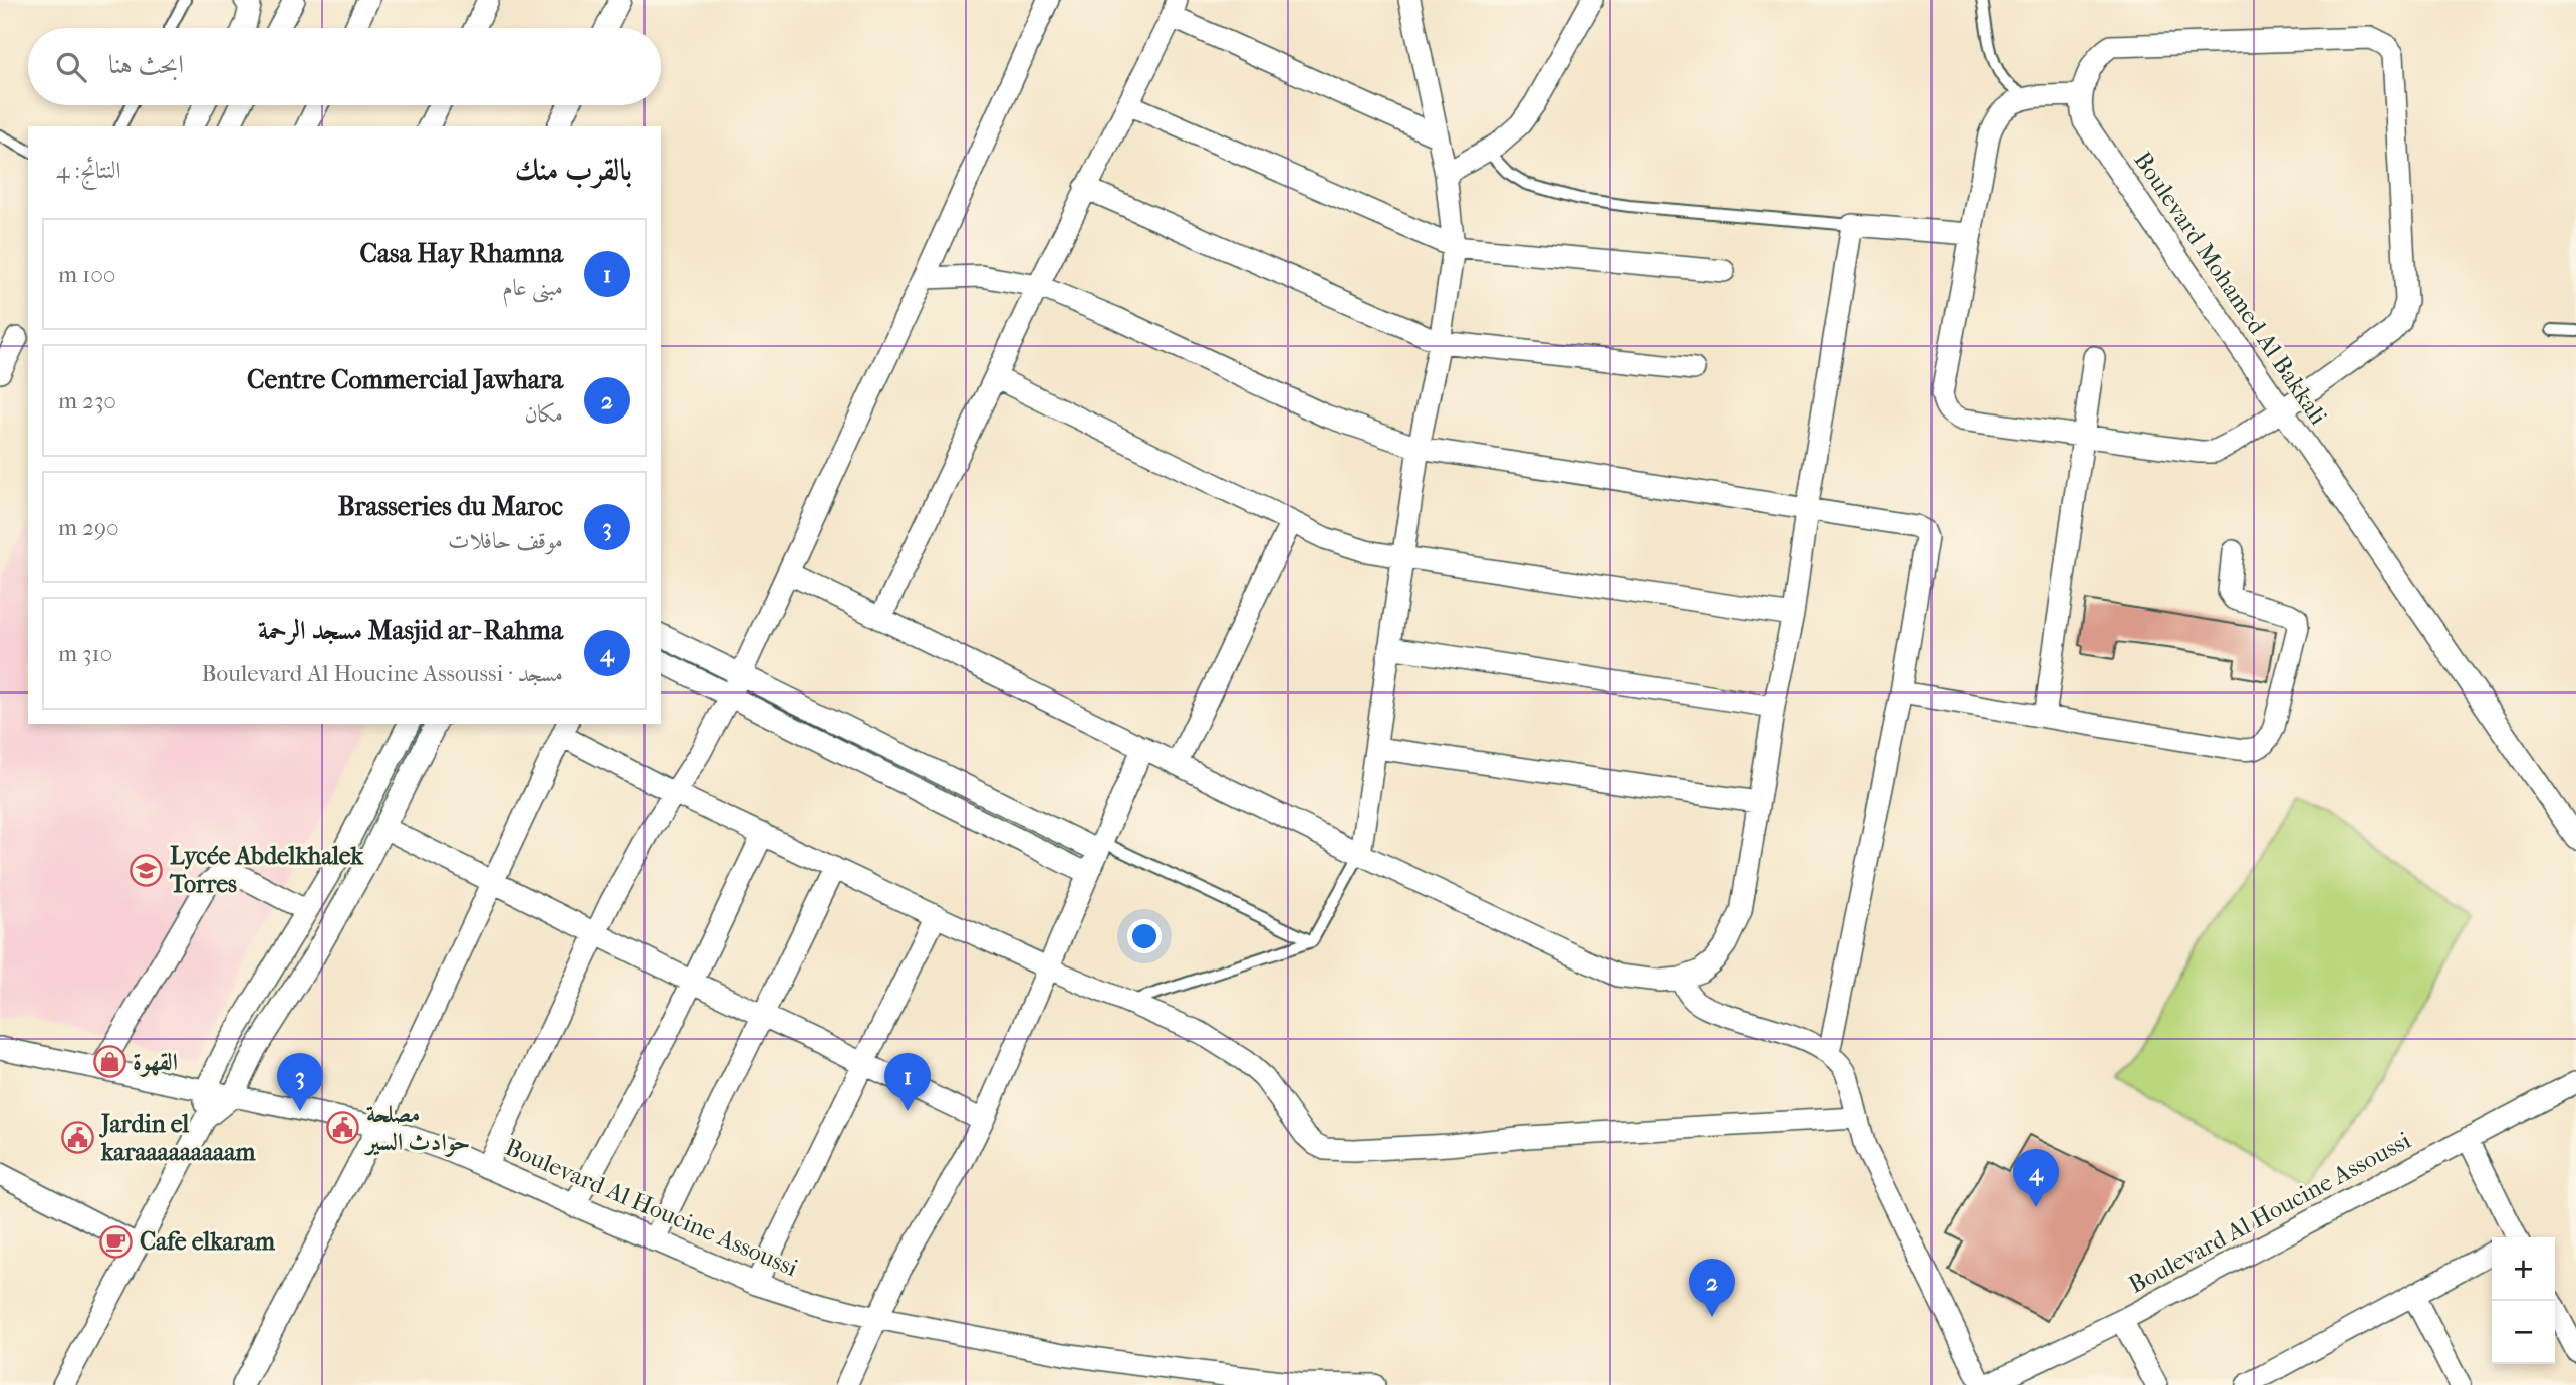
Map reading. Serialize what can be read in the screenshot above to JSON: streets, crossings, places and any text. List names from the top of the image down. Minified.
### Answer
{"streets":{"street":["Boulevard Mohamed Al Bakkali","Boulevard Al Houcine Assoussi"]},"places":{"school or university":["Lycée Abdelkhalek Torres"],"shop":["القهوة"],"public building":["مصلحة حوادث السير","Jardin el karaaaaaaaaam"],"cafe":["Cafe elkaram"]},"page":{"search":"ابحث هنا","heading":["بالقرب منك","النتائج: 4"],"list":[{"mark":"1","name":"Casa Hay Rhamna","note":"مبنى عام","value":"100 m"},{"mark":"2","name":"Centre Commercial Jawhara","note":"مكان","value":"230 m"},{"mark":"3","name":"Brasseries du Maroc","note":"موقف حافلات","value":"290 m"},{"mark":"4","name":"Masjid ar- Rahma مسجد الرحمة","note":"مسجد · Boulevard Al Houcine Assoussi","value":"310 m"}],"pins":["1","3","4","2"],"map_buttons":["+","−"]}}
